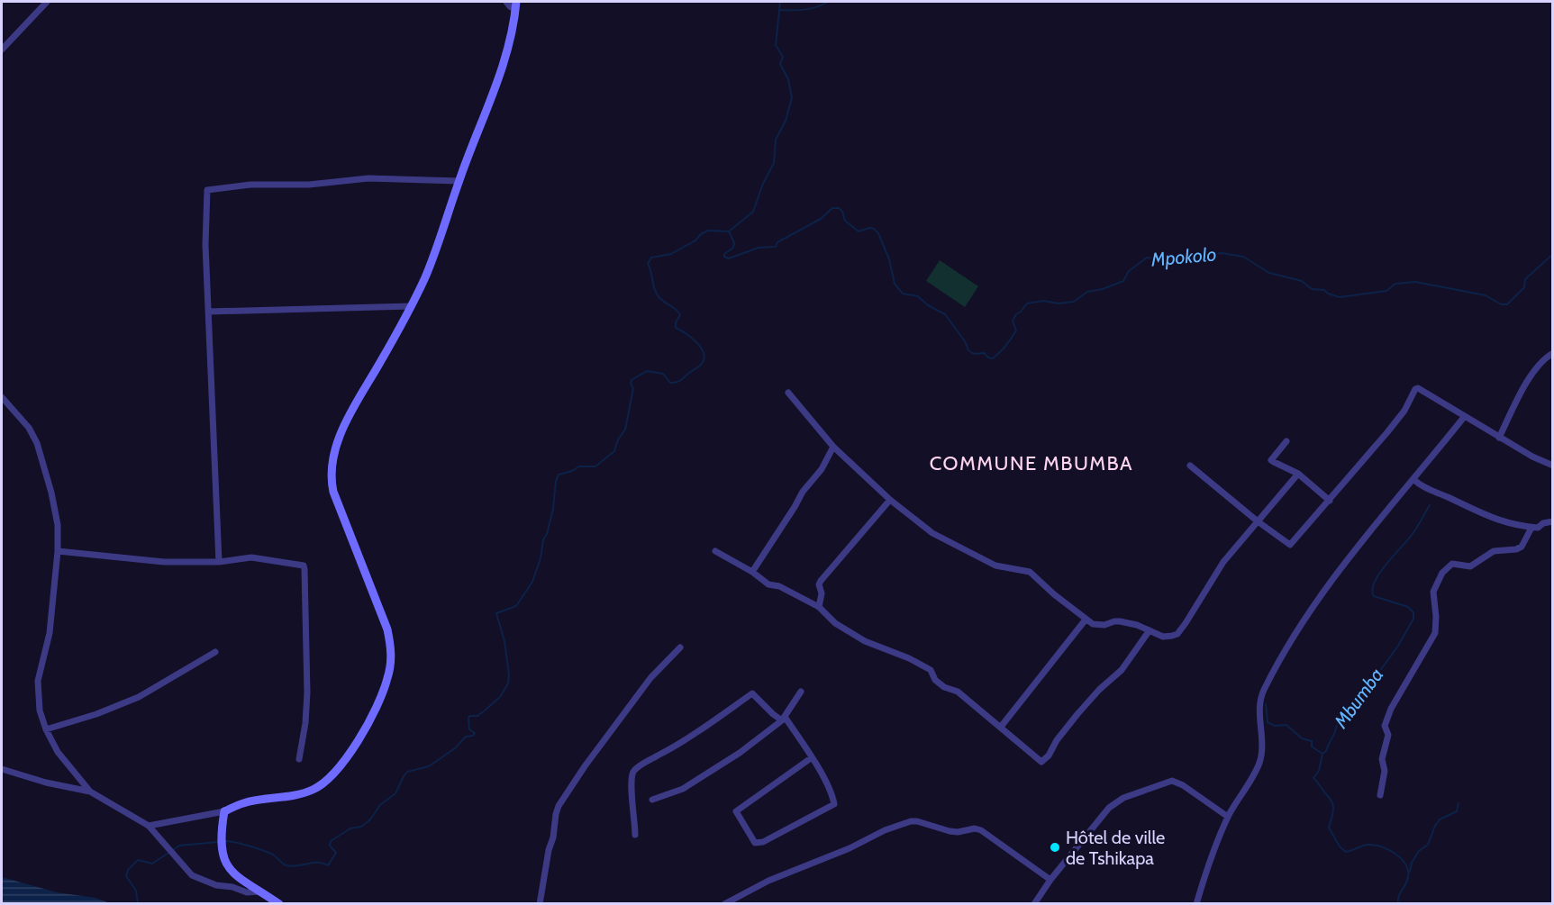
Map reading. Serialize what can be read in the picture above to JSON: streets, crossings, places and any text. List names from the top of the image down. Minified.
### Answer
{"districts":["COMMUNE MBUMBA"],"water":["Mpokolo","Mbumba"],"places":["Hôtel de ville de Tshikapa"]}
